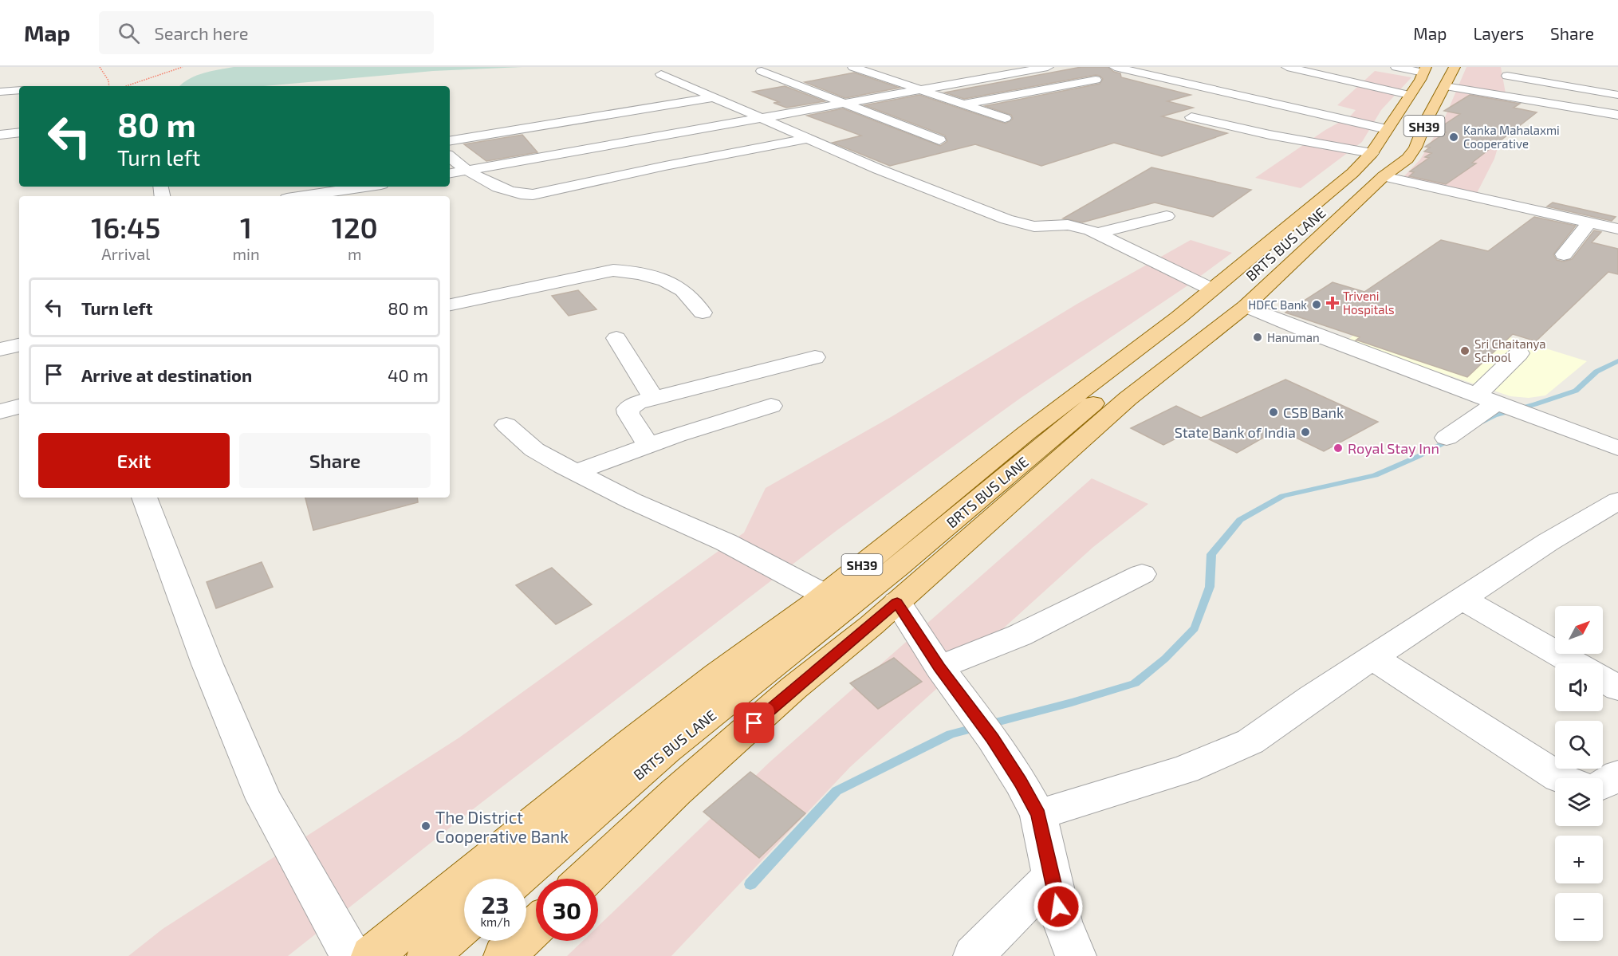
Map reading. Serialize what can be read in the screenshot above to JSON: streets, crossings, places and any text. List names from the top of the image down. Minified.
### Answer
{"streets":{"main road":["SH39","BRTS BUS LANE"]},"crossings":[["SH39","BRTS BUS LANE"]],"places":{"other":["Kanka Mahalaxmi Cooperative","HDFC Bank","Hanuman","Sri Chaitanya School","CSB Bank","State Bank of India","Royal Stay Inn","The District Cooperative Bank"],"health":["Triveni Hospitals"]},"north":"top right","page":{"header":"Map","search":"Search here","nav":["Map","Layers","Share"],"turn":["80 m","Turn left"],"eta":["16:45","Arrival","1","min","120","m"],"list":[{"name":"Turn left","value":"80 m"},{"name":"Arrive at destination","value":"40 m"}],"buttons":["Exit","Share"],"map_buttons":["+","−"],"speed":"23 km/h","limit":"30"}}
